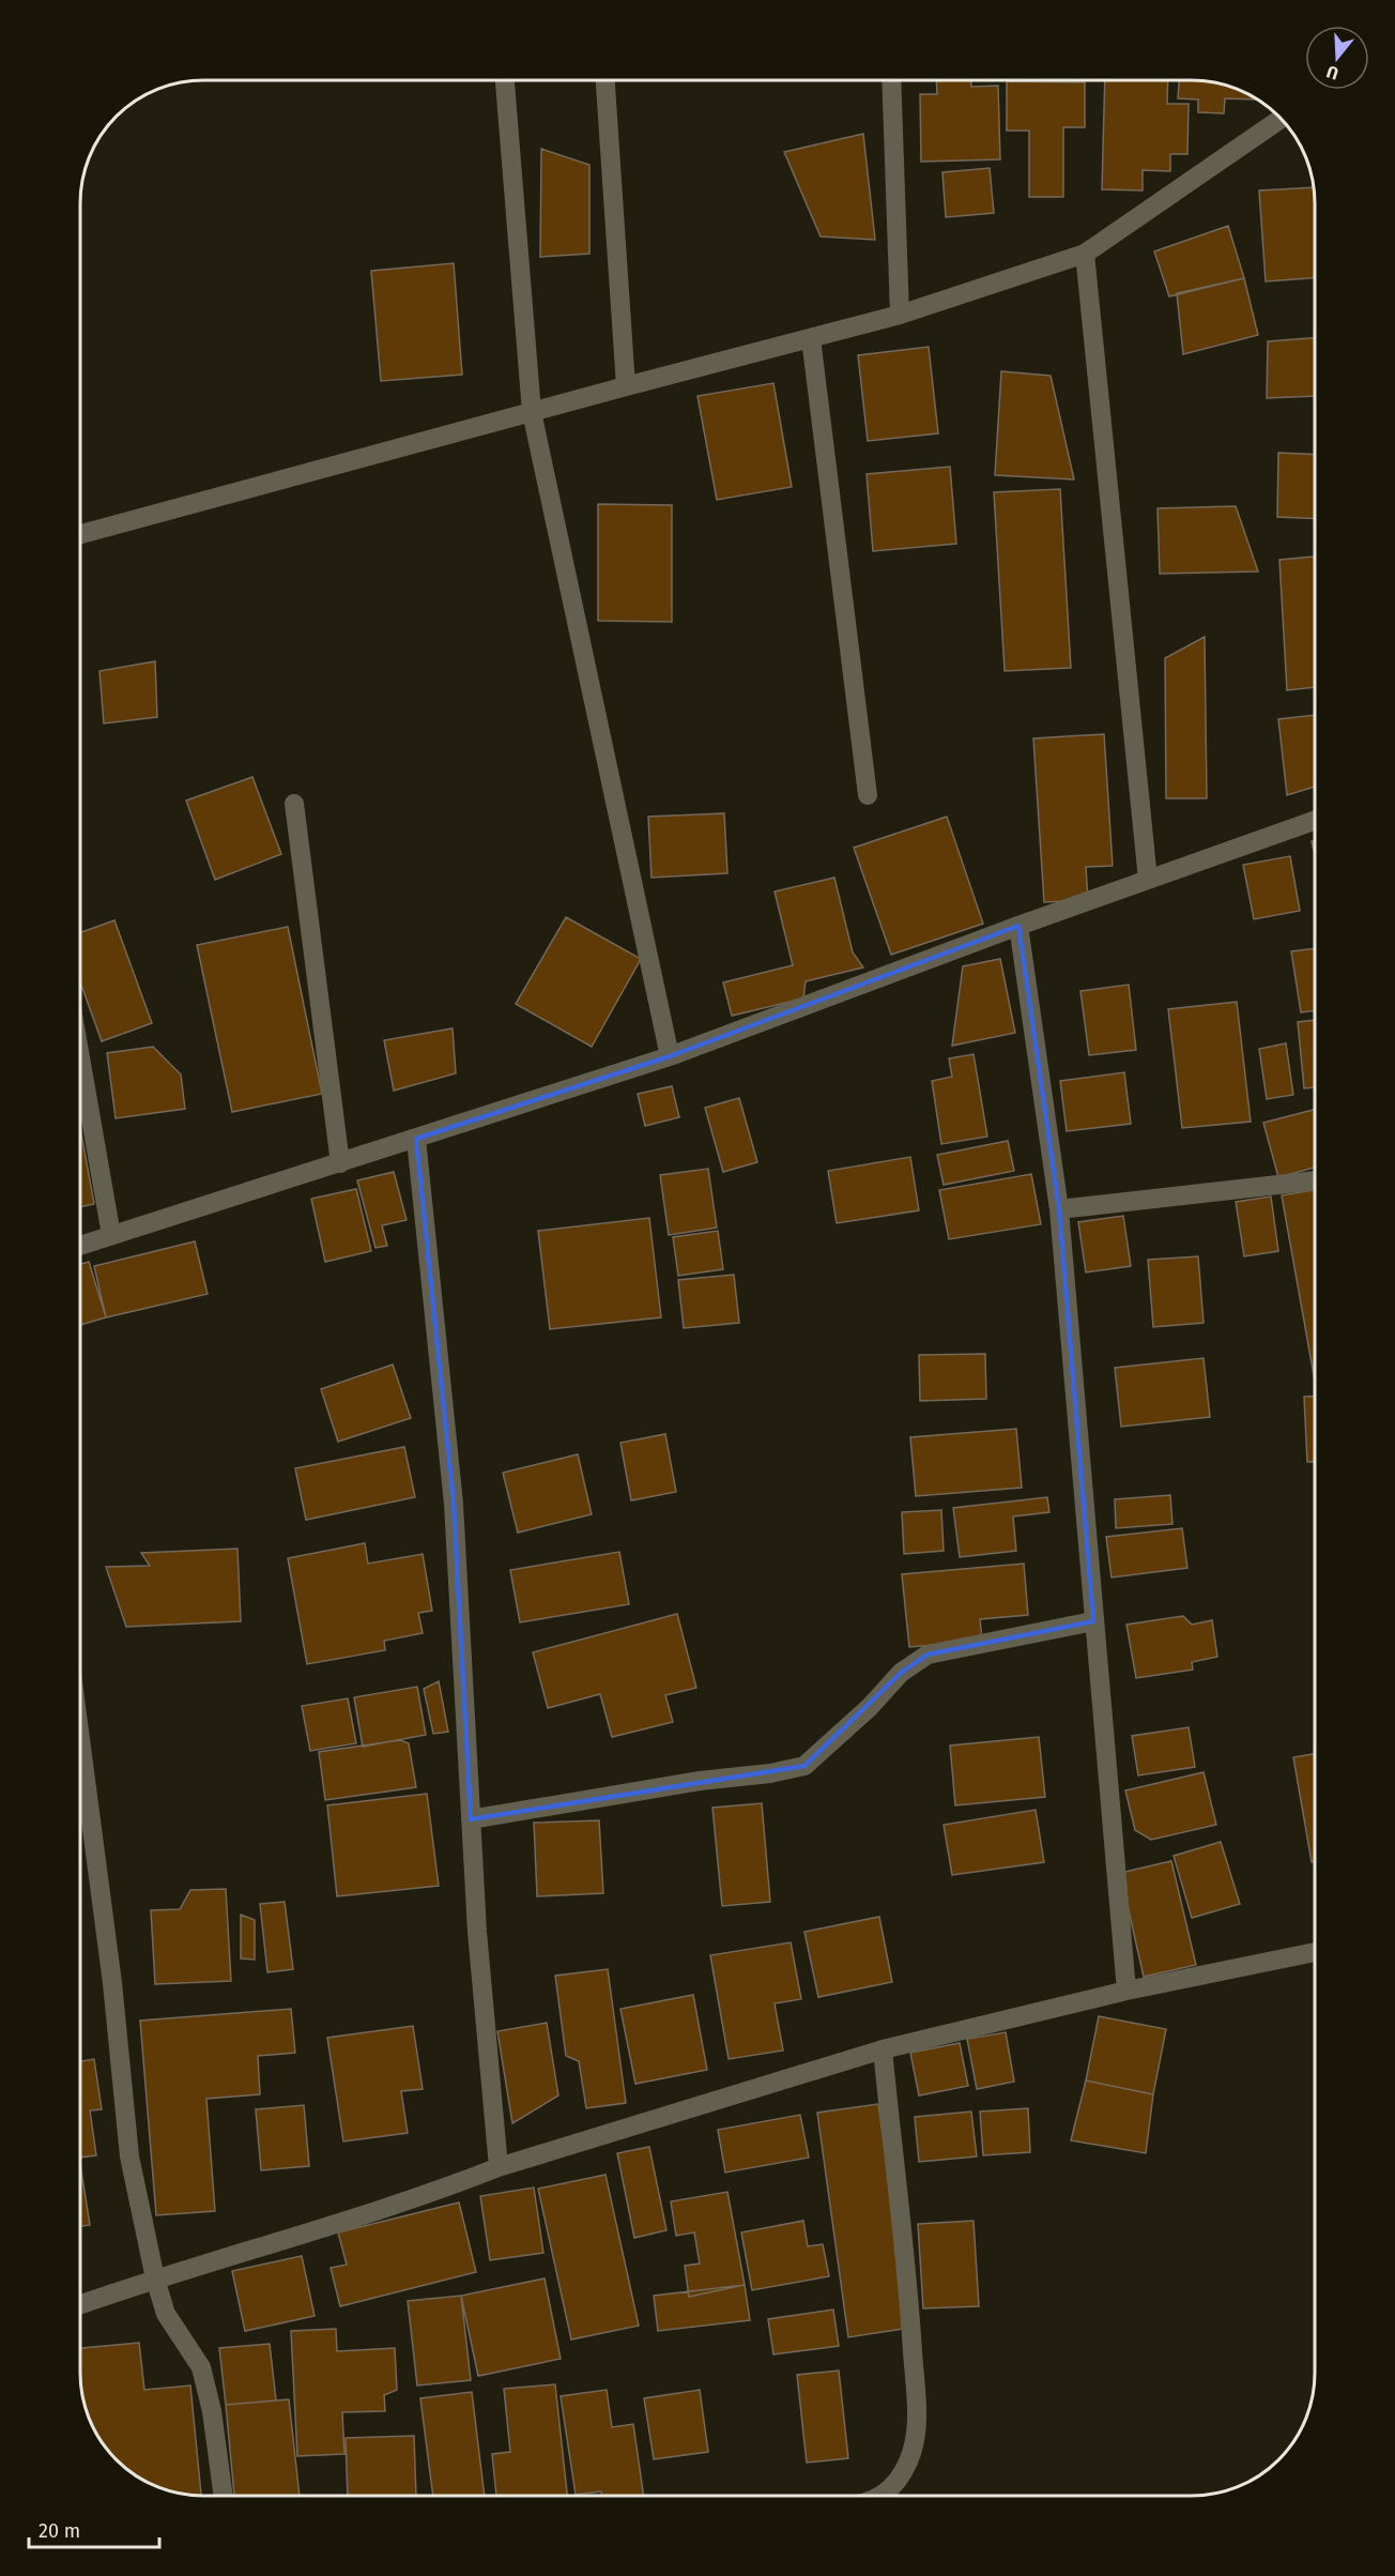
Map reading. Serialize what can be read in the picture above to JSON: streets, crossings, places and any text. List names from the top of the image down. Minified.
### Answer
{"scale_bar":"20 m","north":"bottom"}
